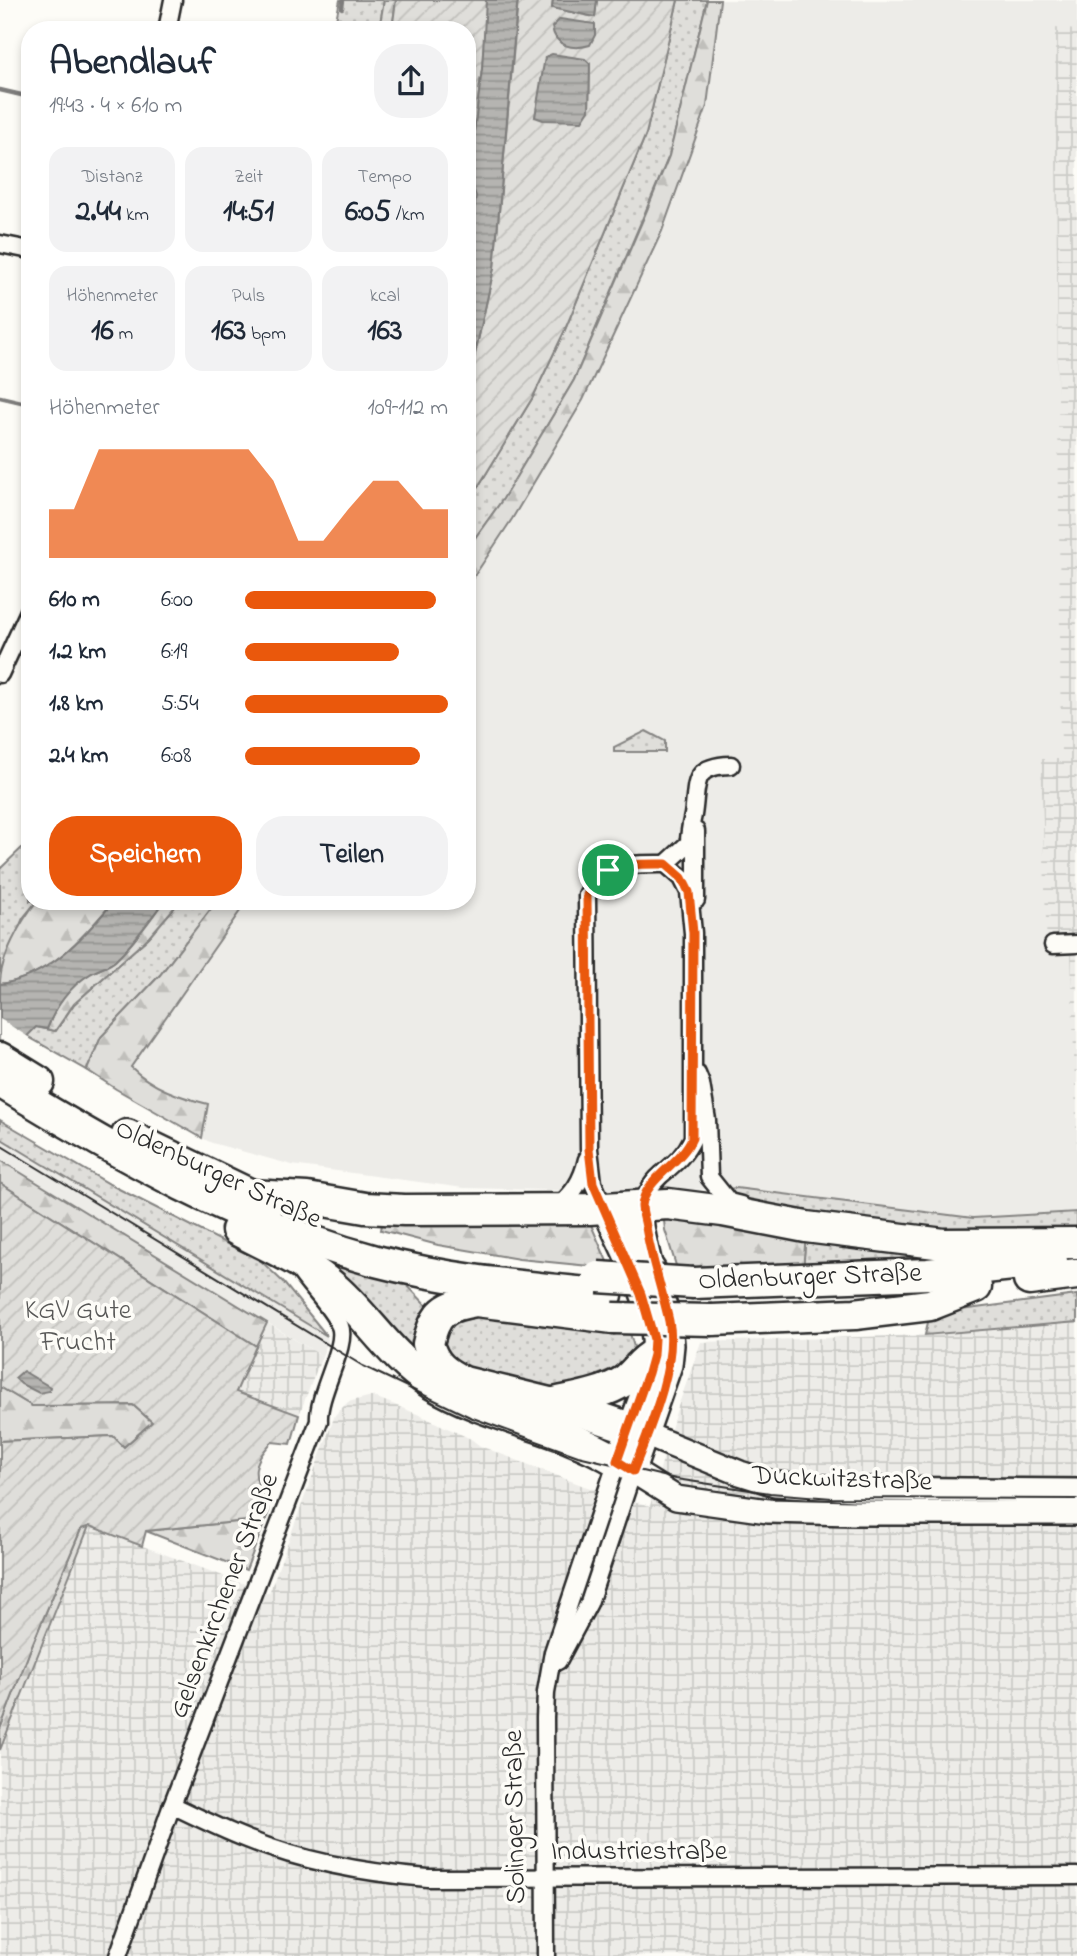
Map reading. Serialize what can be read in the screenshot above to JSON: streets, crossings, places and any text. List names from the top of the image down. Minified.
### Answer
{"streets":{"highway":["Oldenburger Straße"],"main road":["Duckwitzstraße","Solinger Straße"],"street":["Gelsenkirchener Straße","Industriestraße"]},"crossings":[["Duckwitzstraße","Solinger Straße"],["Gelsenkirchener Straße","Industriestraße"],["Solinger Straße","Industriestraße"]],"parks":["KGV Gute Frucht"],"page":{"heading":["Abendlauf","19:43 · 4 × 610 m"],"stats":[["Distanz","2.44 km"],["Zeit","14:51"],["Tempo","6:05 /km"],["Höhenmeter","16 m"],["Puls","163 bpm"],["kcal","163"]],"chart":["Höhenmeter","109–112 m"],"list":[{"name":"610 m","note":"6:00"},{"name":"1.2 km","note":"6:19"},{"name":"1.8 km","note":"5:54"},{"name":"2.4 km","note":"6:08"}],"buttons":["Speichern","Teilen"]}}
